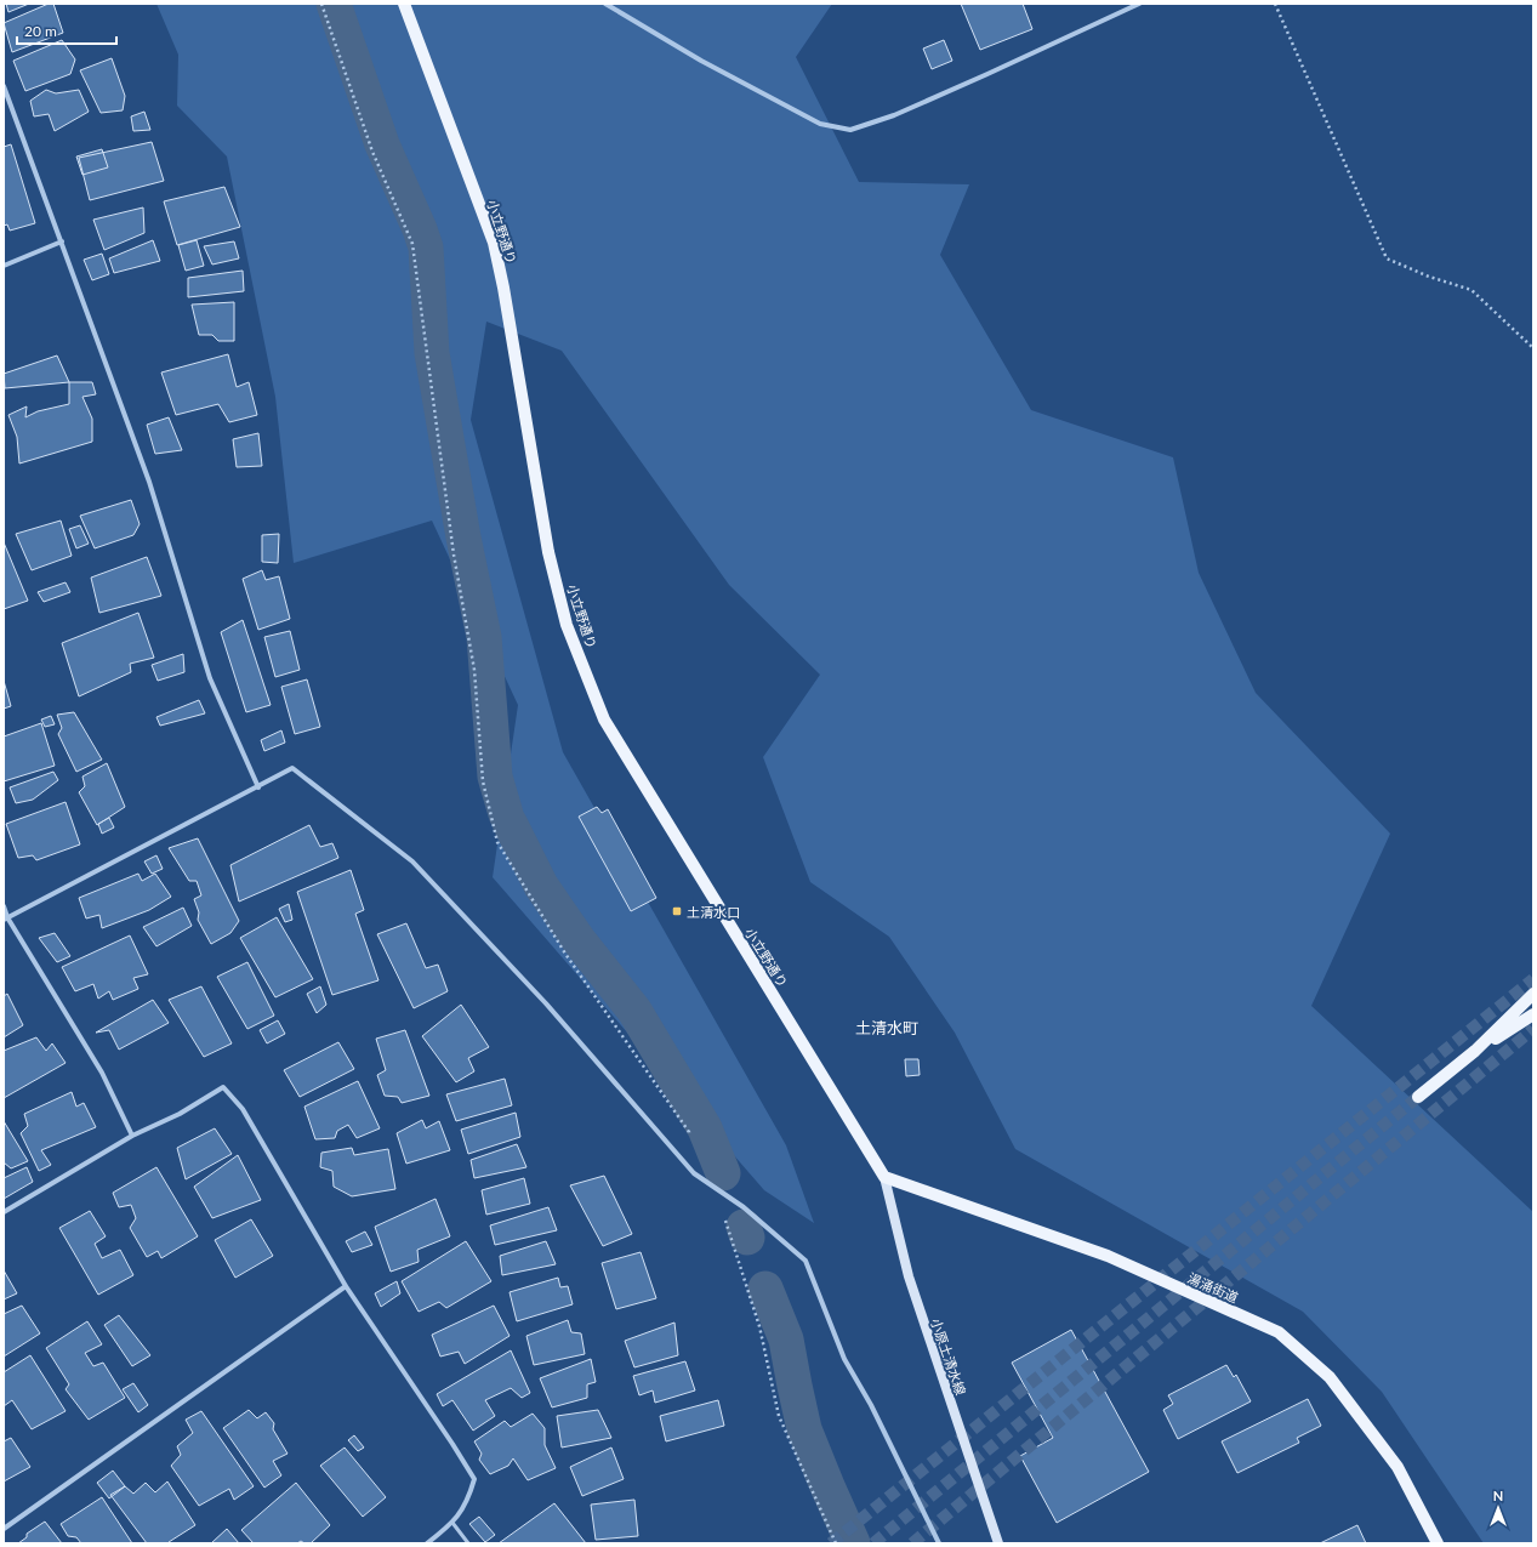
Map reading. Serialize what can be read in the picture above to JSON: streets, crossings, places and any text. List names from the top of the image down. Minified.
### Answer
{"streets":{"main road":["小立野通り","湯涌街道","小原土清水線"]},"crossings":[["小立野通り","湯涌街道"],["小立野通り","小原土清水線"],["湯涌街道","小原土清水線"]],"districts":["土清水町"],"places":{"transit":["土清水口"]},"scale_bar":"20 m","north":"top"}
